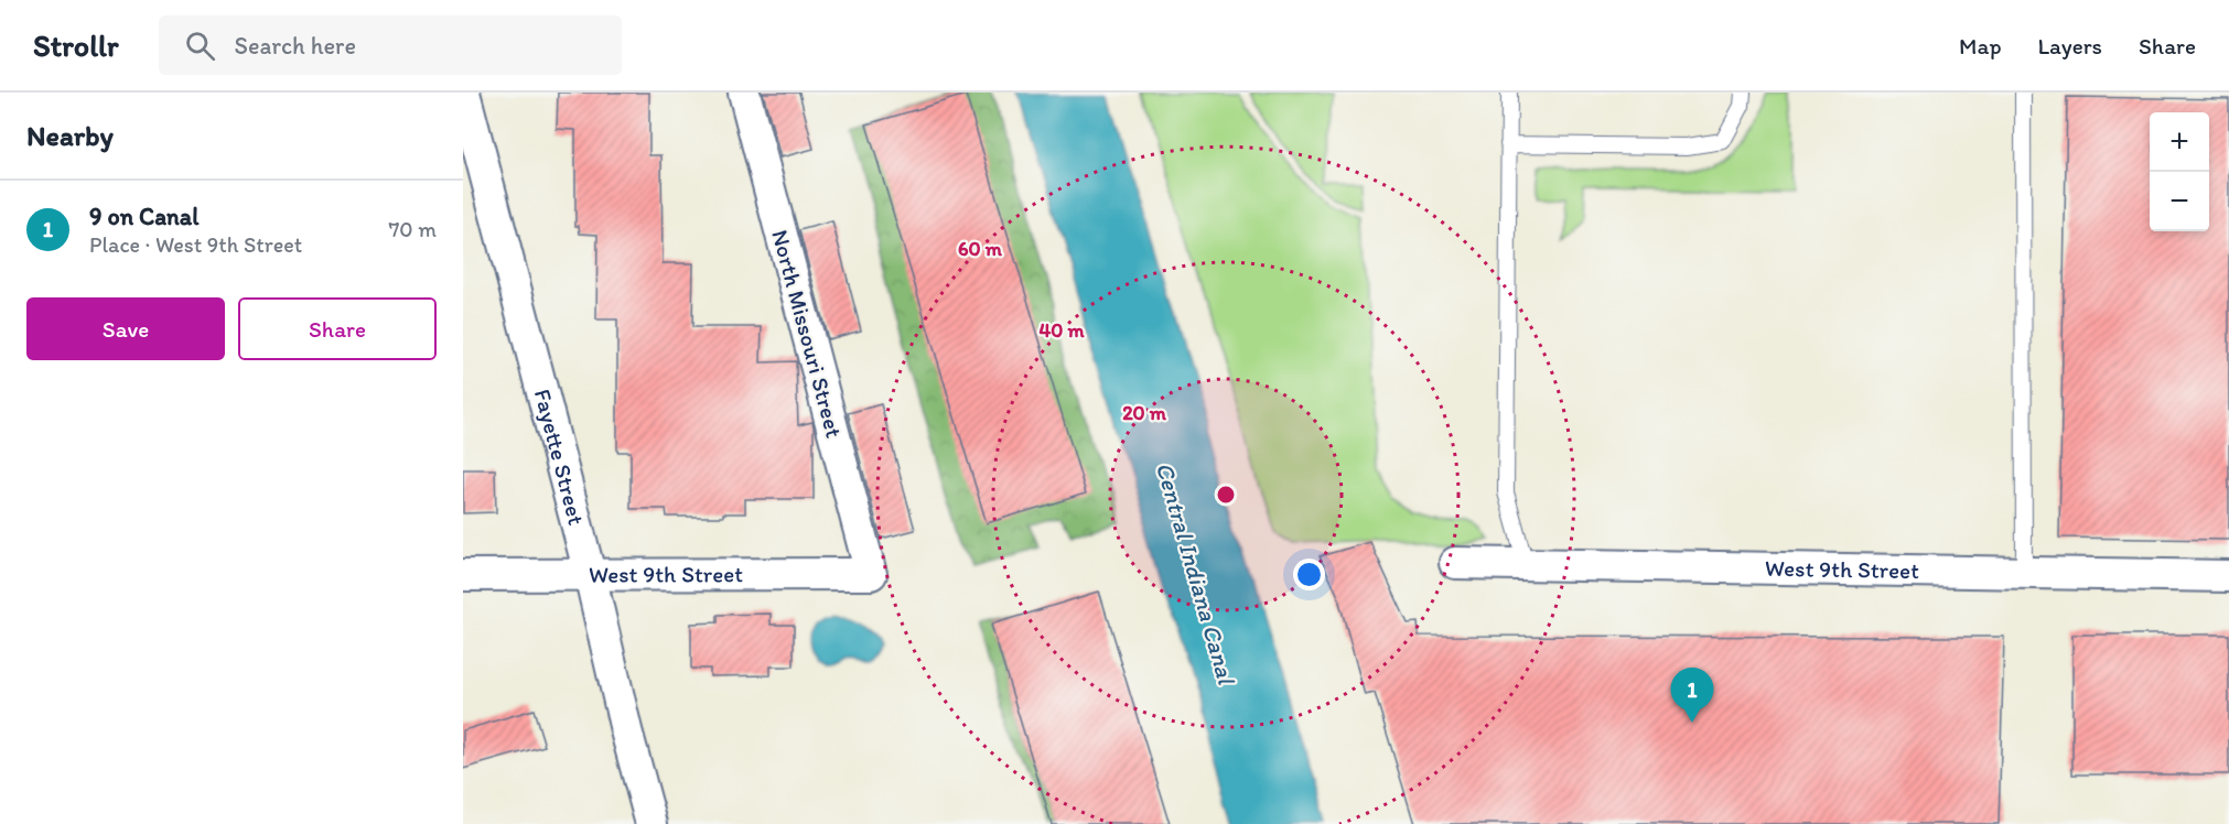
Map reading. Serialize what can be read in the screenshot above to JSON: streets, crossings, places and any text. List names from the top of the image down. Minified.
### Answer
{"streets":{"street":["North Missouri Street","Fayette Street","West 9th Street"]},"crossings":[["North Missouri Street","West 9th Street"],["Fayette Street","West 9th Street"]],"water":["Central Indiana Canal"],"page":{"header":"Strollr","search":"Search here","nav":["Map","Layers","Share"],"heading":"Nearby","map_buttons":["+","−"],"list":[{"mark":"1","name":"9 on Canal","note":"Place · West 9th Street","value":"70 m"}],"buttons":["Save","Share"],"pins":"1"},"rings":["60 m","40 m","20 m"]}
